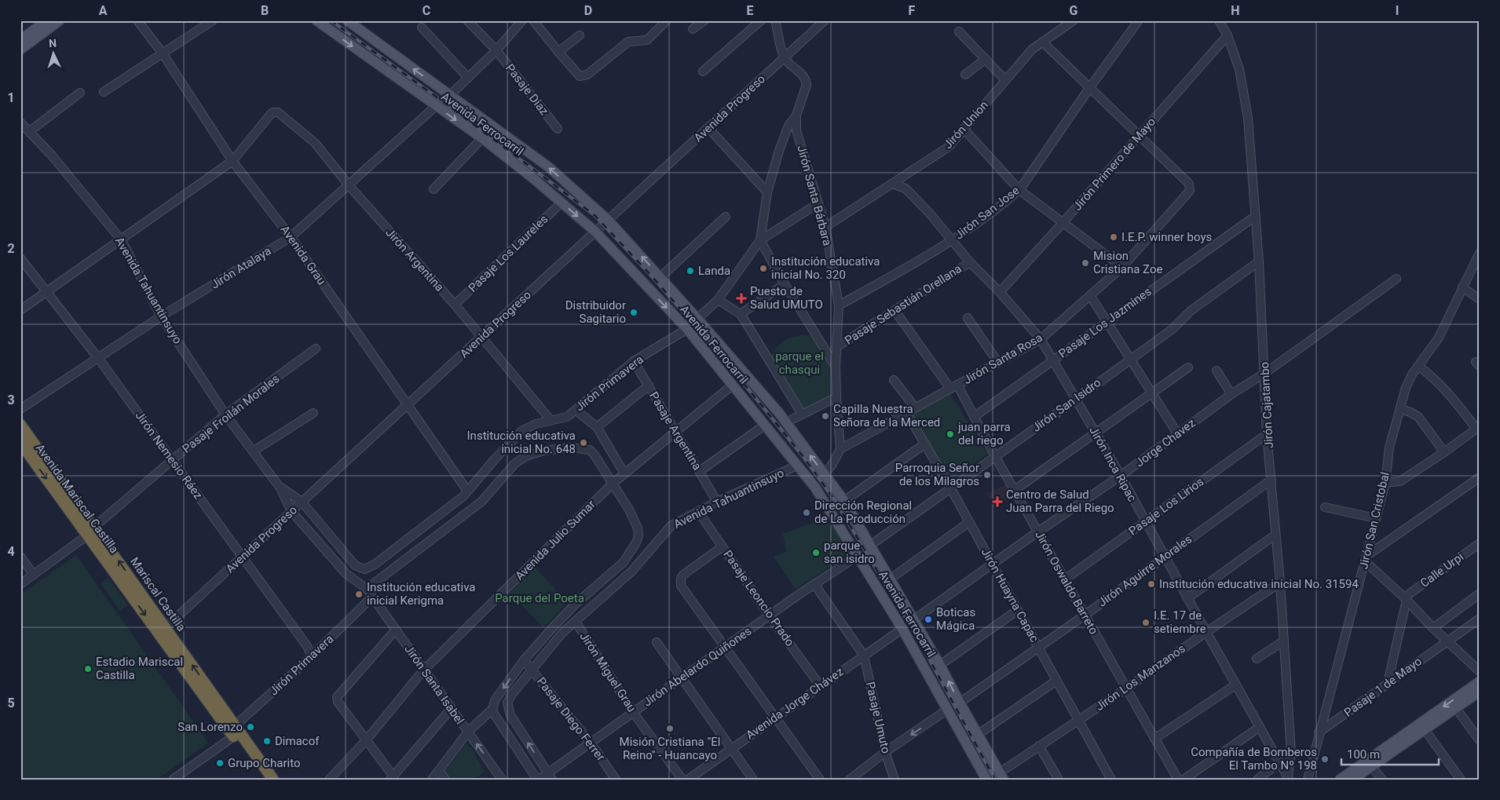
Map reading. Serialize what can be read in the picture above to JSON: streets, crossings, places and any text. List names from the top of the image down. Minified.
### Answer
{"streets":{"highway":["Avenida Mariscal Castilla","Mariscal Castilla"],"main road":["Avenida Ferrocarril"],"street":["Pasaje Diaz","Avenida Progreso","Jirón Union","Jirón Primero de Mayo","Jirón Santa Bárbara","Jirón San Jose","Pasaje Los Laureles","Avenida Grau","Jirón Argentina","Jirón Atalaya","Avenida Tahuantinsuyo","Pasaje Sebastián Orellana","Pasaje Los Jazmines","Jirón Santa Rosa","Jirón Primavera","Jirón San Isidro","Jirón Cajatambo","Pasaje Froilán Morales","Pasaje Argentina","Jorge Chavez","Jirón Nemesio Ráez","Jirón Inca Ripac","Pasaje Los Lirios","Jirón San Cristobal","Avenida Julio Sumar","Calle Urpi","Jirón Aguirre Morales","Jirón Oswaldo Barreto","Jirón Huayna Capac","Pasaje Leoncio Prado","Jirón Abelardo Quiñones","Jirón Miguel Grau","Jirón Los Manzanos","Jirón Santa Isabel","Pasaje 1 de Mayo","Avenida Jorge Chávez","Pasaje Umuto","Pasaje Diego Ferrer"]},"crossings":[["Pasaje Diaz","Jirón Atalaya"],["Avenida Progreso","Avenida Ferrocarril"],["Avenida Progreso","Jirón Santa Bárbara"],["Avenida Progreso","Avenida Grau"],["Avenida Progreso","Jirón Argentina"],["Avenida Progreso","Avenida Tahuantinsuyo"],["Avenida Progreso","Jirón Nemesio Ráez"],["Avenida Progreso","Mariscal Castilla"],["Avenida Ferrocarril","Pasaje Los Laureles"],["Avenida Ferrocarril","Jirón Atalaya"],["Avenida Ferrocarril","Avenida Tahuantinsuyo"],["Avenida Ferrocarril","Jirón Primavera"],["Avenida Ferrocarril","Jirón San Isidro"],["Avenida Ferrocarril","Jorge Chavez"],["Avenida Ferrocarril","Avenida Julio Sumar"],["Avenida Ferrocarril","Jirón Aguirre Morales"],["Avenida Ferrocarril","Jirón Abelardo Quiñones"],["Avenida Ferrocarril","Jirón Los Manzanos"],["Avenida Ferrocarril","Avenida Jorge Chávez"],["Jirón Union","Jirón Santa Bárbara"],["Jirón Union","Jirón Inca Ripac"],["Jirón Primero de Mayo","Jirón Santa Rosa"],["Jirón Primero de Mayo","Jirón Cajatambo"],["Jirón Primero de Mayo","Jirón Inca Ripac"],["Jirón Santa Bárbara","Jirón San Jose"],["Jirón Santa Bárbara","Pasaje Sebastián Orellana"],["Jirón San Jose","Jirón Inca Ripac"],["Pasaje Los Laureles","Jirón Argentina"],["Avenida Grau","Jirón Argentina"],["Avenida Grau","Jirón Atalaya"],["Avenida Grau","Avenida Tahuantinsuyo"],["Jirón Argentina","Jirón Atalaya"],["Jirón Argentina","Avenida Tahuantinsuyo"],["Jirón Argentina","Jirón Primavera"],["Jirón Atalaya","Avenida Tahuantinsuyo"],["Jirón Atalaya","Jirón Nemesio Ráez"],["Avenida Tahuantinsuyo","Jirón Primavera"],["Avenida Tahuantinsuyo","Pasaje Froilán Morales"],["Avenida Tahuantinsuyo","Pasaje Argentina"],["Avenida Tahuantinsuyo","Pasaje Leoncio Prado"],["Avenida Tahuantinsuyo","Jirón Abelardo Quiñones"],["Avenida Tahuantinsuyo","Jirón Miguel Grau"],["Avenida Tahuantinsuyo","Jirón Santa Isabel"],["Avenida Tahuantinsuyo","Pasaje Diego Ferrer"],["Pasaje Sebastián Orellana","Jirón Inca Ripac"],["Pasaje Sebastián Orellana","Jirón Oswaldo Barreto"],["Pasaje Los Jazmines","Jirón Cajatambo"],["Pasaje Los Jazmines","Jirón Inca Ripac"],["Pasaje Los Jazmines","Jirón Oswaldo Barreto"],["Jirón Santa Rosa","Jirón Inca Ripac"],["Jirón Santa Rosa","Jirón Oswaldo Barreto"],["Jirón Santa Rosa","Jirón Huayna Capac"],["Jirón Primavera","Pasaje Argentina"],["Jirón Primavera","Jirón Nemesio Ráez"],["Jirón Primavera","Avenida Mariscal Castilla"],["Jirón Primavera","Mariscal Castilla"],["Jirón Primavera","Jirón Santa Isabel"],["Jirón San Isidro","Jirón Cajatambo"],["Jirón San Isidro","Jirón Inca Ripac"],["Jirón San Isidro","Jirón Oswaldo Barreto"],["Jirón San Isidro","Jirón Huayna Capac"],["Jirón Cajatambo","Jorge Chavez"],["Jirón Cajatambo","Jirón Inca Ripac"],["Jirón Cajatambo","Pasaje Los Lirios"],["Jirón Cajatambo","Jirón Aguirre Morales"],["Jirón Cajatambo","Jirón Los Manzanos"],["Pasaje Froilán Morales","Jirón Nemesio Ráez"],["Pasaje Froilán Morales","Avenida Mariscal Castilla"],["Pasaje Froilán Morales","Mariscal Castilla"],["Pasaje Argentina","Avenida Julio Sumar"],["Jorge Chavez","Jirón Inca Ripac"],["Jorge Chavez","Jirón Oswaldo Barreto"],["Jorge Chavez","Jirón Huayna Capac"],["Jirón Inca Ripac","Pasaje Los Lirios"],["Jirón Inca Ripac","Jirón Aguirre Morales"],["Jirón Inca Ripac","Jirón Los Manzanos"],["Avenida Mariscal Castilla","Mariscal Castilla"],["Pasaje Los Lirios","Jirón Oswaldo Barreto"],["Jirón San Cristobal","Pasaje 1 de Mayo"],["Avenida Julio Sumar","Jirón Santa Isabel"],["Jirón Aguirre Morales","Jirón Oswaldo Barreto"],["Jirón Aguirre Morales","Jirón Huayna Capac"],["Jirón Oswaldo Barreto","Jirón Los Manzanos"],["Jirón Huayna Capac","Jirón Los Manzanos"],["Pasaje Leoncio Prado","Jirón Abelardo Quiñones"],["Pasaje Leoncio Prado","Avenida Jorge Chávez"],["Jirón Abelardo Quiñones","Jirón Miguel Grau"],["Jirón Abelardo Quiñones","Pasaje Diego Ferrer"],["Avenida Jorge Chávez","Pasaje Umuto"]],"one_way":["Avenida Mariscal Castilla","Mariscal Castilla"],"parks":["parque el chasqui","Parque del Poeta"],"places":{"other":["I.E.P. winner boys","Mision Cristiana Zoe","Institución educativa inicial No. 320","Landa","Distribuidor Sagitario","Capilla Nuestra Señora de la Merced","juan parra del riego","Institución educativa inicial No. 648","Parroquia Señor de los Milagros","Dirección Regional de La Producción","parque san isidro","Institución educativa inicial No. 31594","Institución educativa inicial Kerigma","Boticas Mágica","I.E. 17 de setiembre","Estadio Mariscal Castilla","San Lorenzo","Misión Cristiana \"El Reino\" - Huancayo","Dimacof","Compañía de Bomberos El Tambo Nº 198","Grupo Charito"],"health":["Puesto de Salud UMUTO","Centro de Salud Juan Parra del Riego"]},"scale_bar":"100 m","north":"top","grid":{"columns":["A","B","C","D","E","F","G","H","I"],"rows":["1","2","3","4","5"]}}
